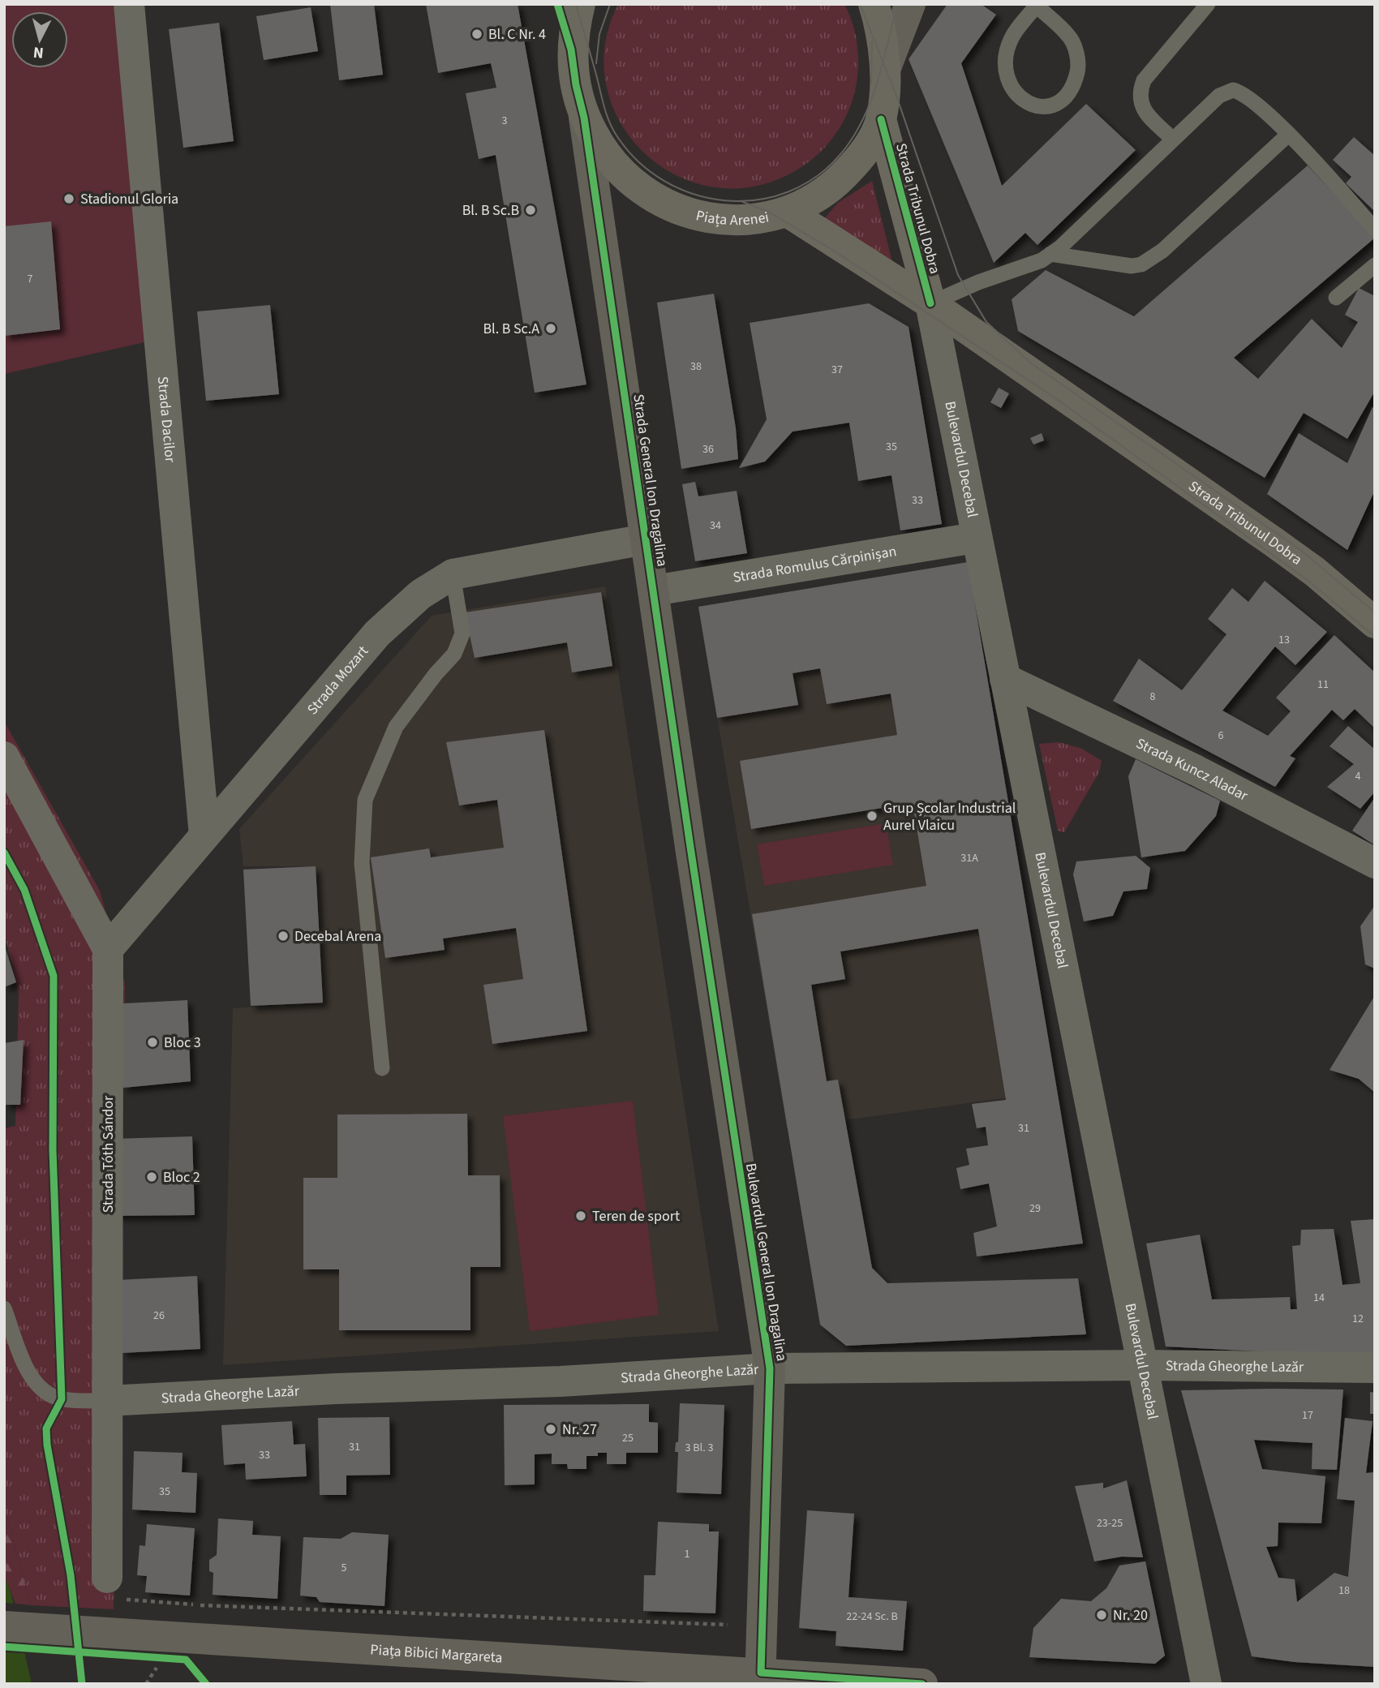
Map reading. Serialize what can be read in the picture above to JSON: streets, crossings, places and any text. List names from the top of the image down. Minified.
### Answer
{"streets":{"main road":["Strada Tribunul Dobra","Piața Arenei","Strada General Ion Dragalina","Bulevardul General Ion Dragalina","Piața Bibici Margareta"],"street":["Strada Dacilor","Bulevardul Decebal","Strada Romulus Cărpinișan","Strada Mozart","Strada Kuncz Aladar","Strada Tóth Sándor","Strada Gheorghe Lazăr"]},"crossings":[["Strada Tribunul Dobra","Piața Arenei"],["Strada Tribunul Dobra","Bulevardul Decebal"],["Piața Arenei","Strada General Ion Dragalina"],["Strada Dacilor","Strada Mozart"],["Bulevardul Decebal","Strada Romulus Cărpinișan"],["Bulevardul Decebal","Strada Kuncz Aladar"],["Bulevardul Decebal","Strada Gheorghe Lazăr"],["Strada General Ion Dragalina","Strada Romulus Cărpinișan"],["Strada General Ion Dragalina","Strada Mozart"],["Strada General Ion Dragalina","Bulevardul General Ion Dragalina"],["Strada Mozart","Strada Tóth Sándor"],["Strada Tóth Sándor","Strada Gheorghe Lazăr"],["Bulevardul General Ion Dragalina","Strada Gheorghe Lazăr"],["Bulevardul General Ion Dragalina","Piața Bibici Margareta"]],"places":["Bl. C Nr. 4","Stadionul Gloria","Bl. B Sc.B","Bl. B Sc.A","Grup Școlar Industrial Aurel Vlaicu","Decebal Arena","Bloc 3","Bloc 2","Teren de sport","Nr. 27","Nr. 20"],"house_numbers":["3","7","38","37","35","36","33","34","13","11","8","6","4","31A","31","29","14","26","12","17","25","31","3 Bl. 3","33","35","23-25","1","5","18","22-24 Sc. B"],"north":"bottom"}
